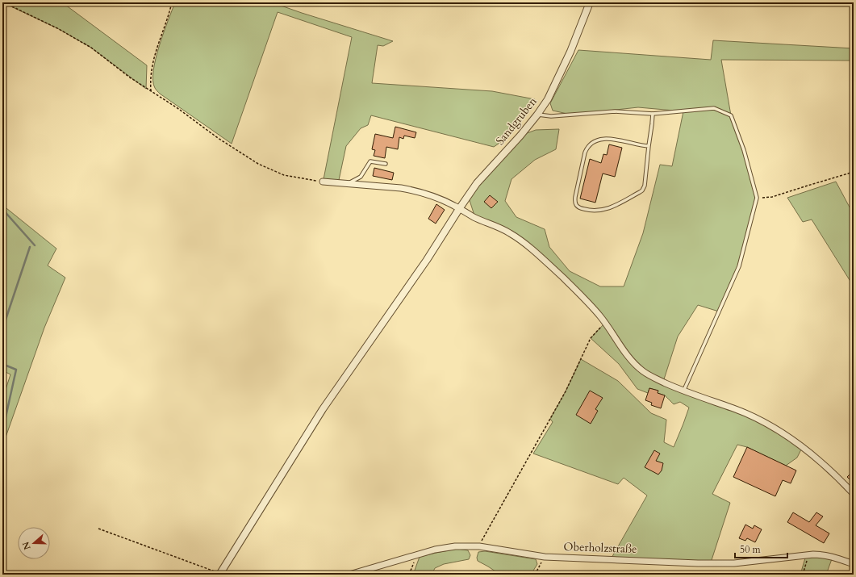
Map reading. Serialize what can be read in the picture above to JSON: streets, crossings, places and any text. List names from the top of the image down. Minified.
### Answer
{"streets":{"street":["Sandgruben","Oberholzstraße"]},"scale_bar":"50 m","north":"left"}
